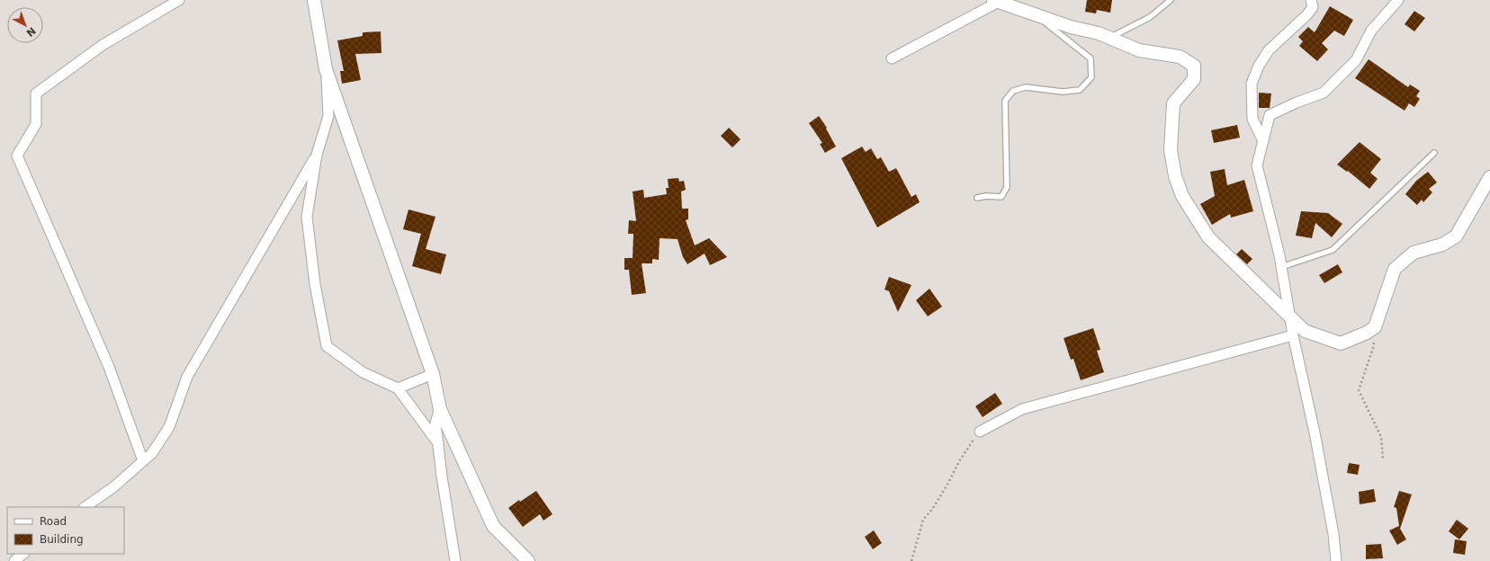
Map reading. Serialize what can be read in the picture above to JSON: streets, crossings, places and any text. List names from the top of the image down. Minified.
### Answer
{"legend":["Road","Building"],"north":"bottom right"}
